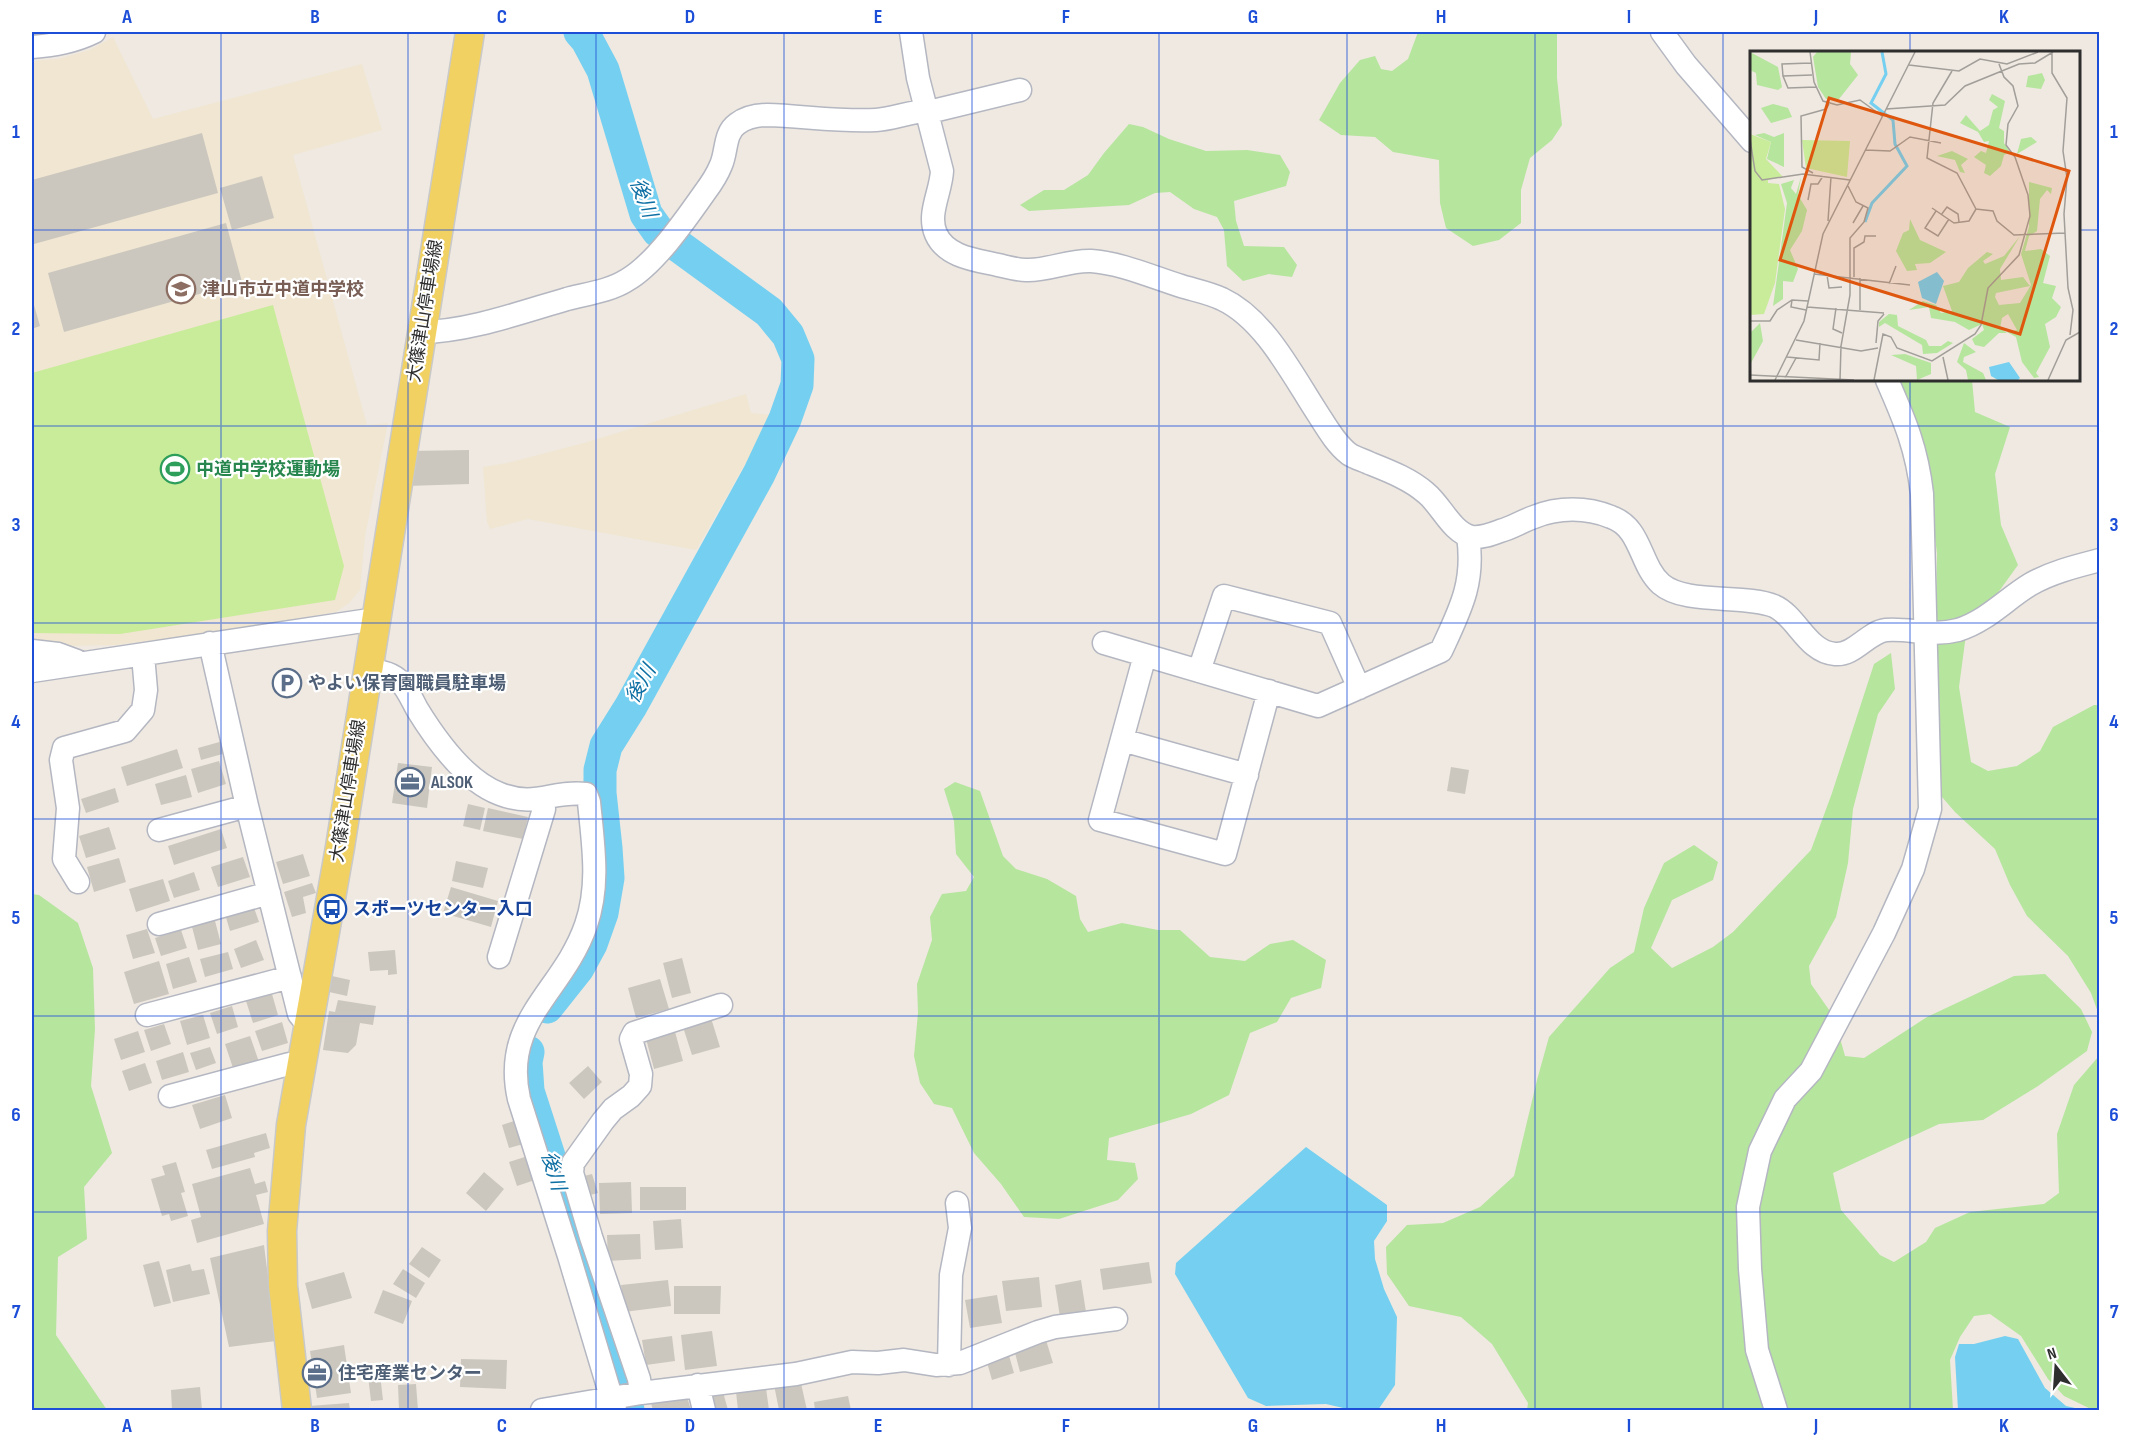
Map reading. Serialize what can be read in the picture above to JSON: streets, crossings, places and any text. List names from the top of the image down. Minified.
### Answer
{"streets":{"main road":["大篠津山停車場線"]},"water":["後川"],"places":{"school or university":["津山市立中道中学校"],"sports":["中道中学校運動場"],"parking":["やよい保育園職員駐車場"],"office":["ALSOK","住宅産業センター"],"bus stop":["スポーツセンター入口"]},"north":"top","grid":{"columns":["A","B","C","D","E","F","G","H","I","J","K"],"rows":["1","2","3","4","5","6","7"]}}
